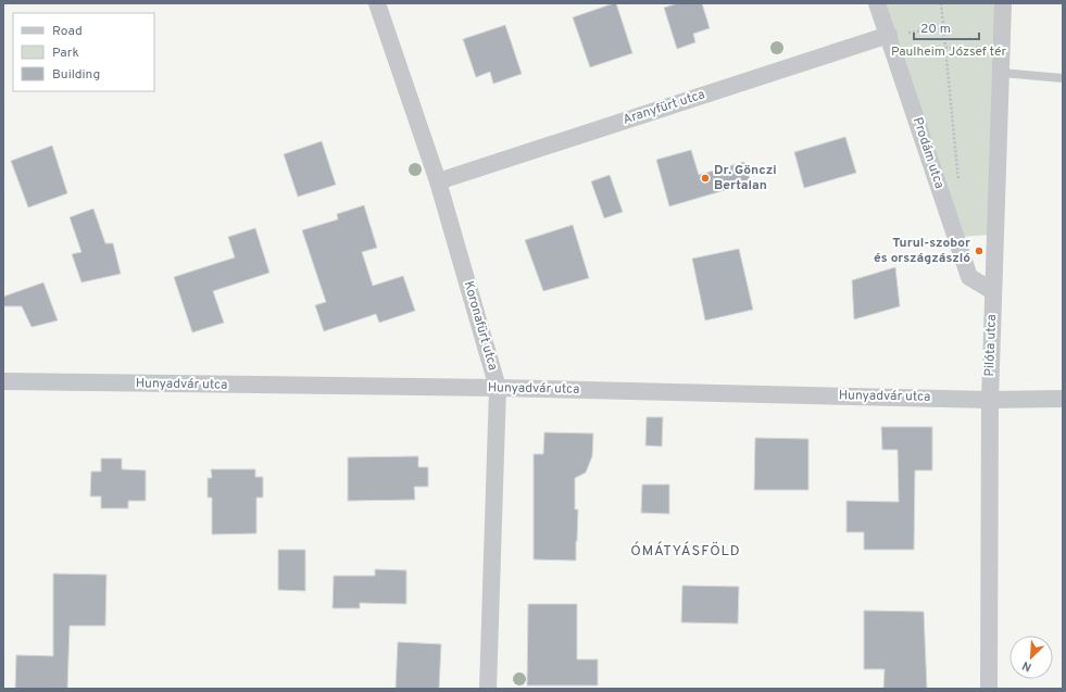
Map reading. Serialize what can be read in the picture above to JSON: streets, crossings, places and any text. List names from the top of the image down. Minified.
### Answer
{"streets":{"street":["Aranyfürt utca","Prodám utca","Koronafürt utca","Pilóta utca","Hunyadvár utca"]},"crossings":[["Aranyfürt utca","Prodám utca"],["Aranyfürt utca","Koronafürt utca"],["Prodám utca","Pilóta utca"],["Koronafürt utca","Hunyadvár utca"],["Pilóta utca","Hunyadvár utca"]],"districts":["ÓMÁTYÁSFÖLD"],"parks":["Paulheim József tér"],"places":["Dr. Gönczi Bertalan","Turul-szobor és országzászló"],"legend":["Road","Park","Building"],"scale_bar":"20 m","north":"bottom left"}
